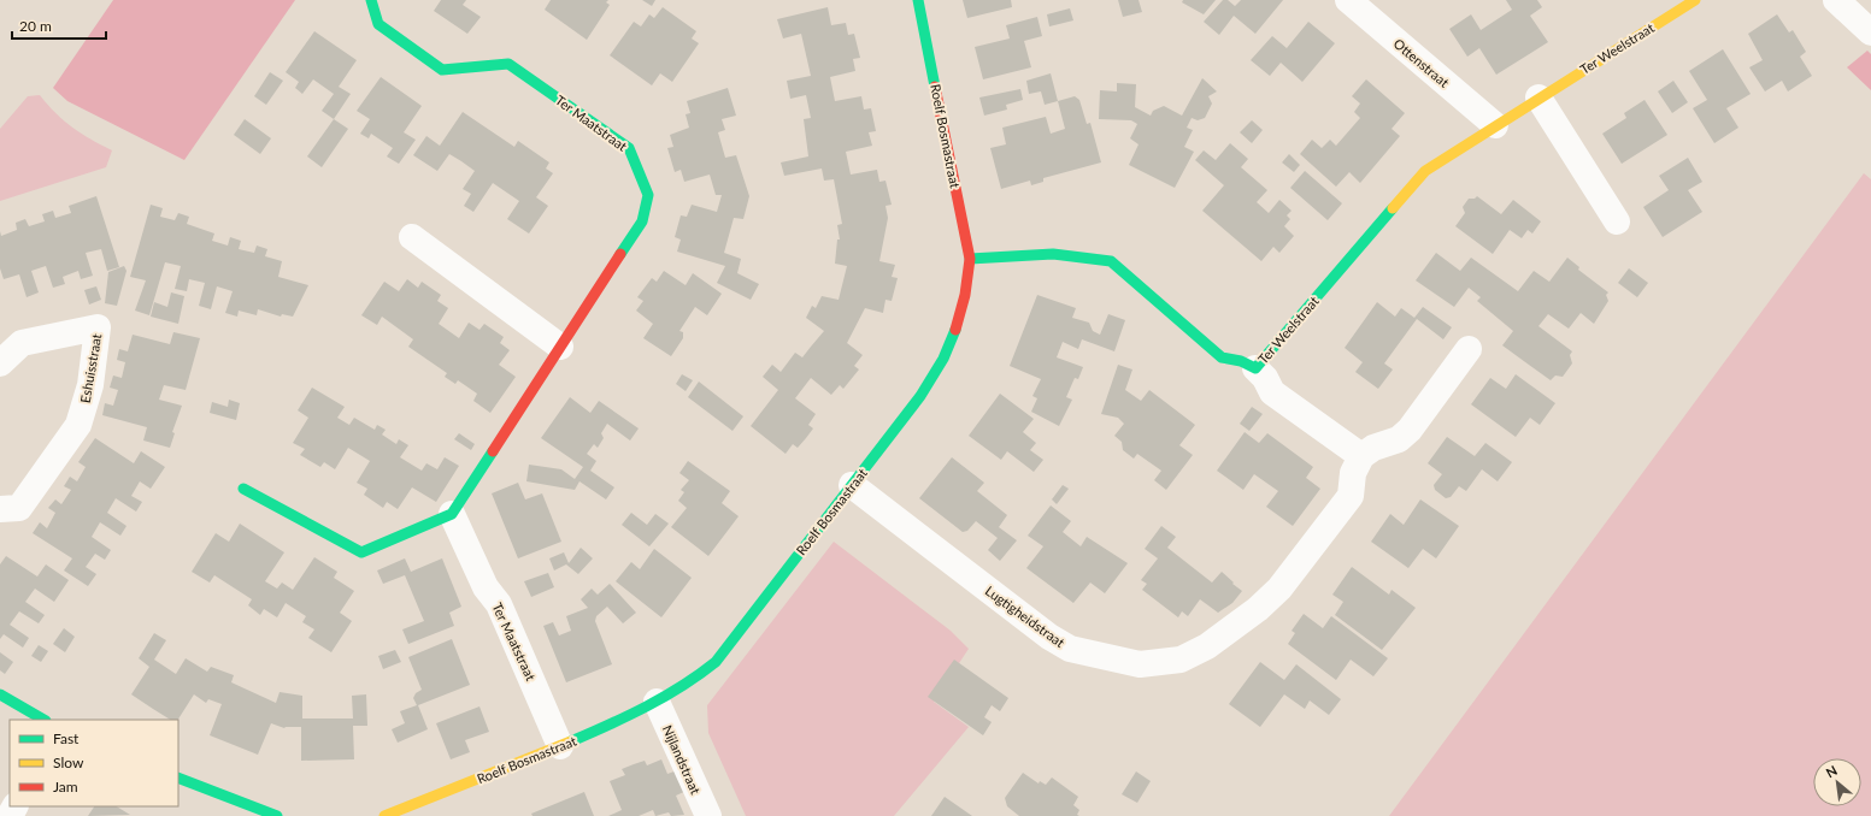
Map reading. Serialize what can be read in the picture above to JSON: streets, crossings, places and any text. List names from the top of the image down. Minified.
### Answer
{"streets":{"street":["Ter Weelstraat","Ottenstraat","Ter Maatstraat","Roelf Bosmastraat","Eshuisstraat","Lugtigheidstraat","Nijlandstraat"]},"crossings":[["Ter Weelstraat","Ottenstraat"],["Ter Weelstraat","Roelf Bosmastraat"],["Ter Maatstraat","Roelf Bosmastraat"],["Roelf Bosmastraat","Lugtigheidstraat"],["Roelf Bosmastraat","Nijlandstraat"]],"legend":["Fast","Slow","Jam"],"scale_bar":"20 m","north":"top left"}
